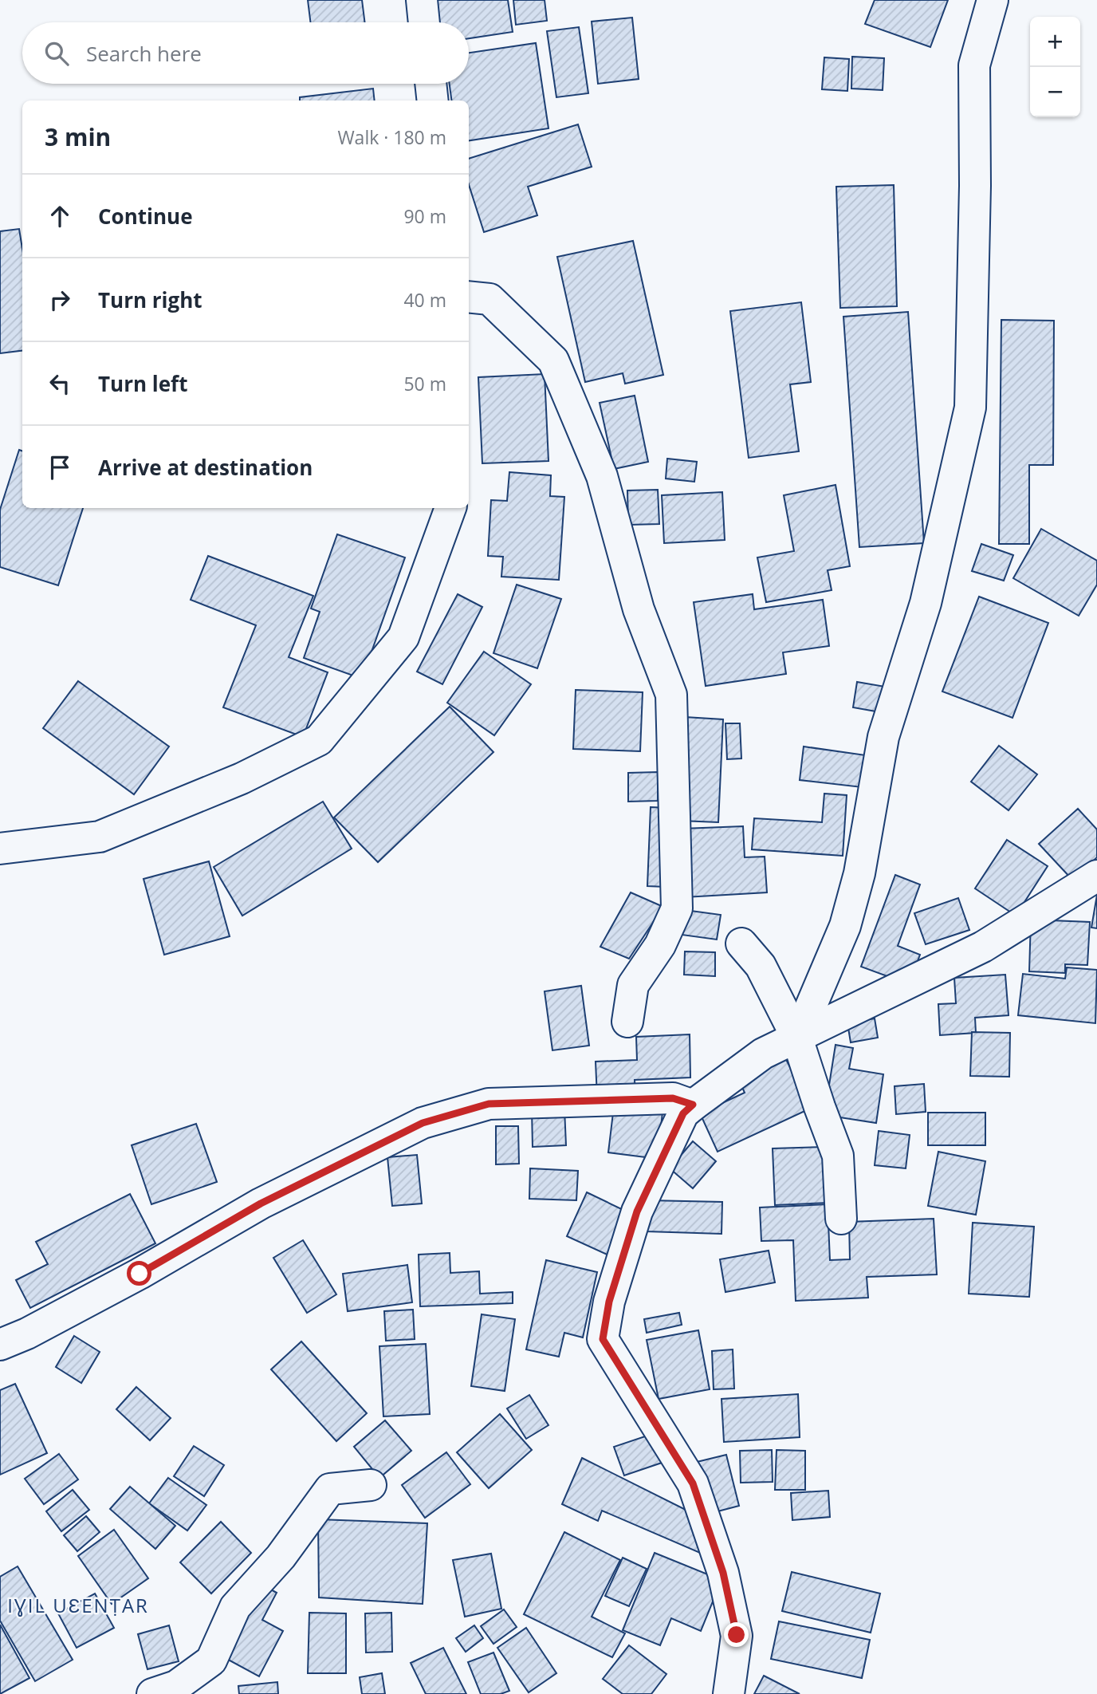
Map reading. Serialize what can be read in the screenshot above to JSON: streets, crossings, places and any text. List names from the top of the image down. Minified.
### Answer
{"districts":["IƔIL UƐENṬAR"],"page":{"map_buttons":["+","−"],"search":"Search here","heading":["3 min","Walk · 180 m"],"list":[["Continue","90 m"],["Turn right","40 m"],["Turn left","50 m"],"Arrive at destination"]}}
